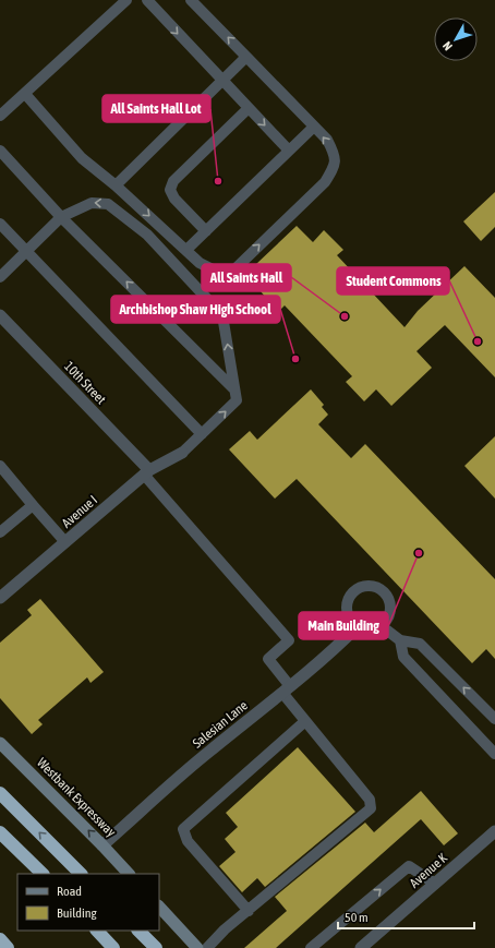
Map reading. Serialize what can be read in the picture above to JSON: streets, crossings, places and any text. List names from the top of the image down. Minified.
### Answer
{"streets":{"main road":["Westbank Expressway"],"street":["10th Street","Avenue I","Salesian Lane","Avenue K"]},"crossings":[["10th Street","Avenue I"],["Salesian Lane","Westbank Expressway"]],"one_way":["Westbank Expressway"],"places":["All Saints Hall Lot","All Saints Hall","Student Commons","Archbishop Shaw High School","Main Building"],"legend":["Road","Building"],"scale_bar":"50 m","north":"bottom left"}
